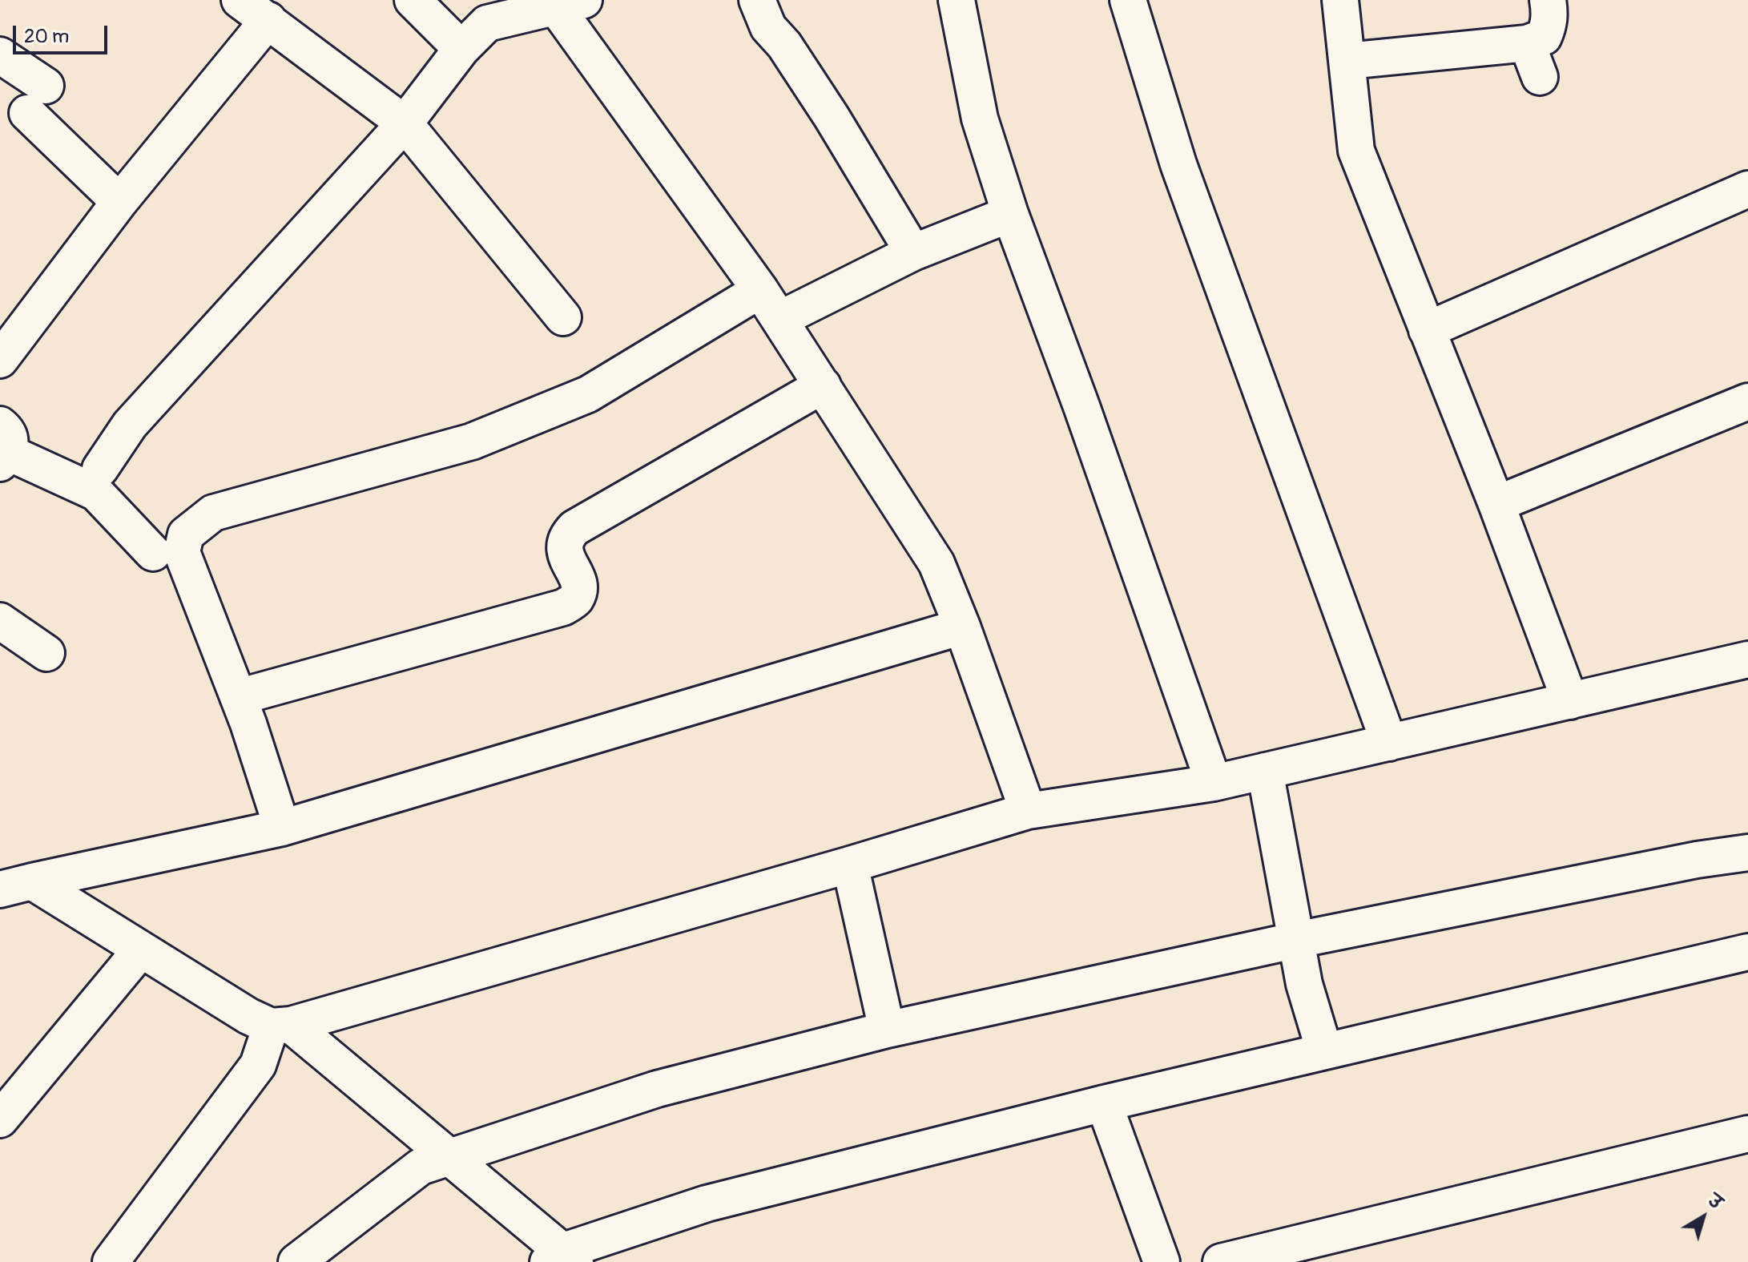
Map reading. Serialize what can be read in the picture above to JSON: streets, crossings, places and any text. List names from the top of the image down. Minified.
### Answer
{"scale_bar":"20 m","north":"top right"}
